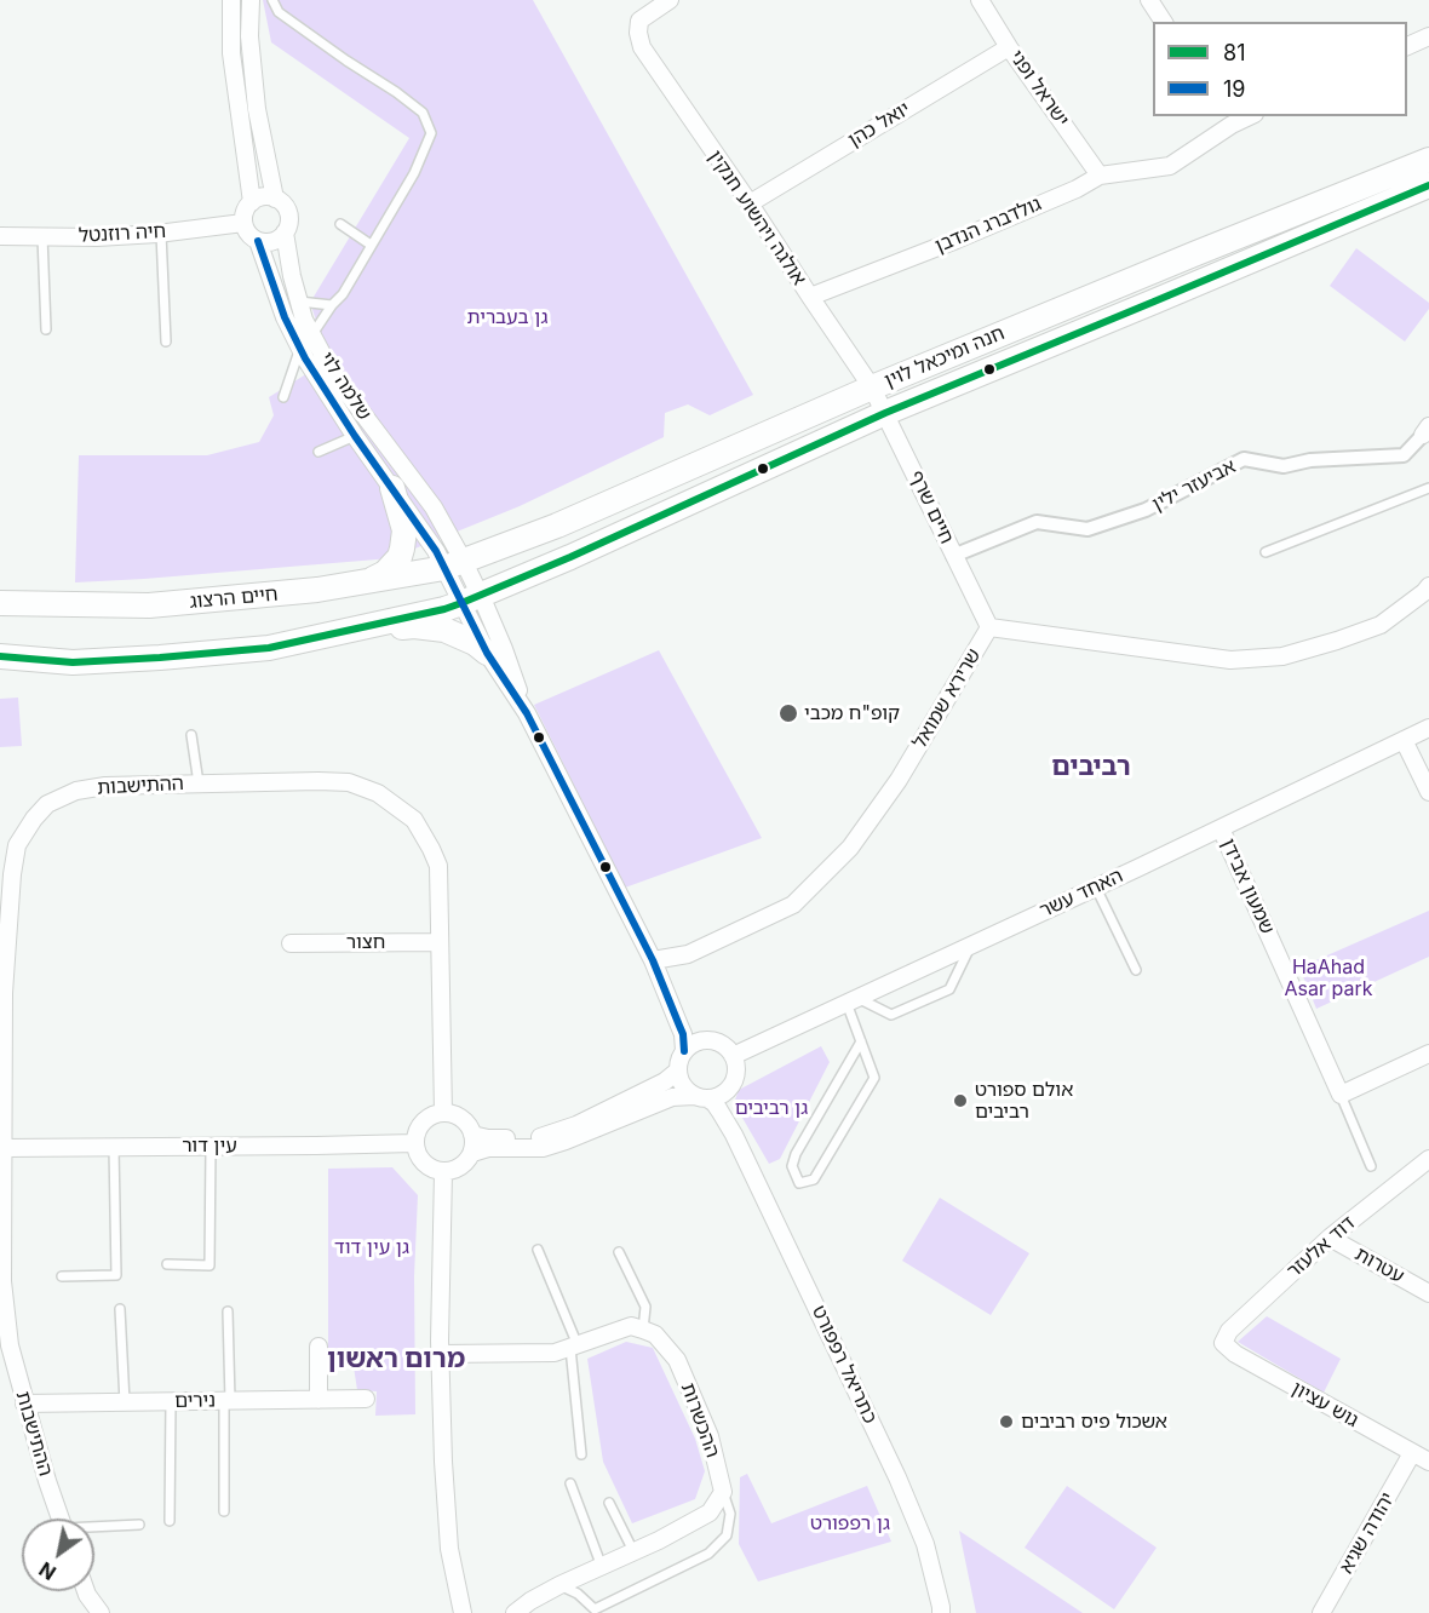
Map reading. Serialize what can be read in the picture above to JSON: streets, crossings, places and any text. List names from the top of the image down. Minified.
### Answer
{"streets":{"main road":["חנה ומיכאל לוין","חיים הרצוג"],"street":["ישראל ופני","יואל כהן","אולגה ויהשוע חנקין","גולדברג הנדבן","חיה רוזנטל","שלמה לוי","אביעזר ילין","חיים שרף","שרירא שמואל","ההתישבות","שמעון אבידן","האחד עשר","חצור","עין דור","דוד אלעזר","עטרות","כתריאל רפפורט","נירים","גוש עציון","ההכשרות","יהודה שגיא"]},"crossings":[["ישראל ופני","יואל כהן"],["ישראל ופני","גולדברג הנדבן"],["יואל כהן","אולגה ויהשוע חנקין"],["אולגה ויהשוע חנקין","גולדברג הנדבן"],["אולגה ויהשוע חנקין","חנה ומיכאל לוין"],["אולגה ויהשוע חנקין","חיים שרף"],["חיה רוזנטל","שלמה לוי"],["חנה ומיכאל לוין","שלמה לוי"],["חנה ומיכאל לוין","חיים שרף"],["חנה ומיכאל לוין","חיים הרצוג"],["שלמה לוי","חיים הרצוג"],["אביעזר ילין","חיים שרף"],["חיים שרף","שרירא שמואל"],["ההתישבות","חצור"],["ההתישבות","עין דור"],["ההתישבות","נירים"],["שמעון אבידן","האחד עשר"],["האחד עשר","כתריאל רפפורט"],["דוד אלעזר","עטרות"],["דוד אלעזר","גוש עציון"],["גוש עציון","יהודה שגיא"]],"districts":["רביבים","מרום ראשון"],"parks":["גן בעברית","HaAhad Asar park","גן רביבים","גן עין דוד","גן רפפורט"],"places":["קופ\"ח מכבי","אולם ספורט רביבים","אשכול פיס רביבים"],"lines":["transit line 81","transit line 19"],"legend":["81","19"],"north":"bottom left"}
